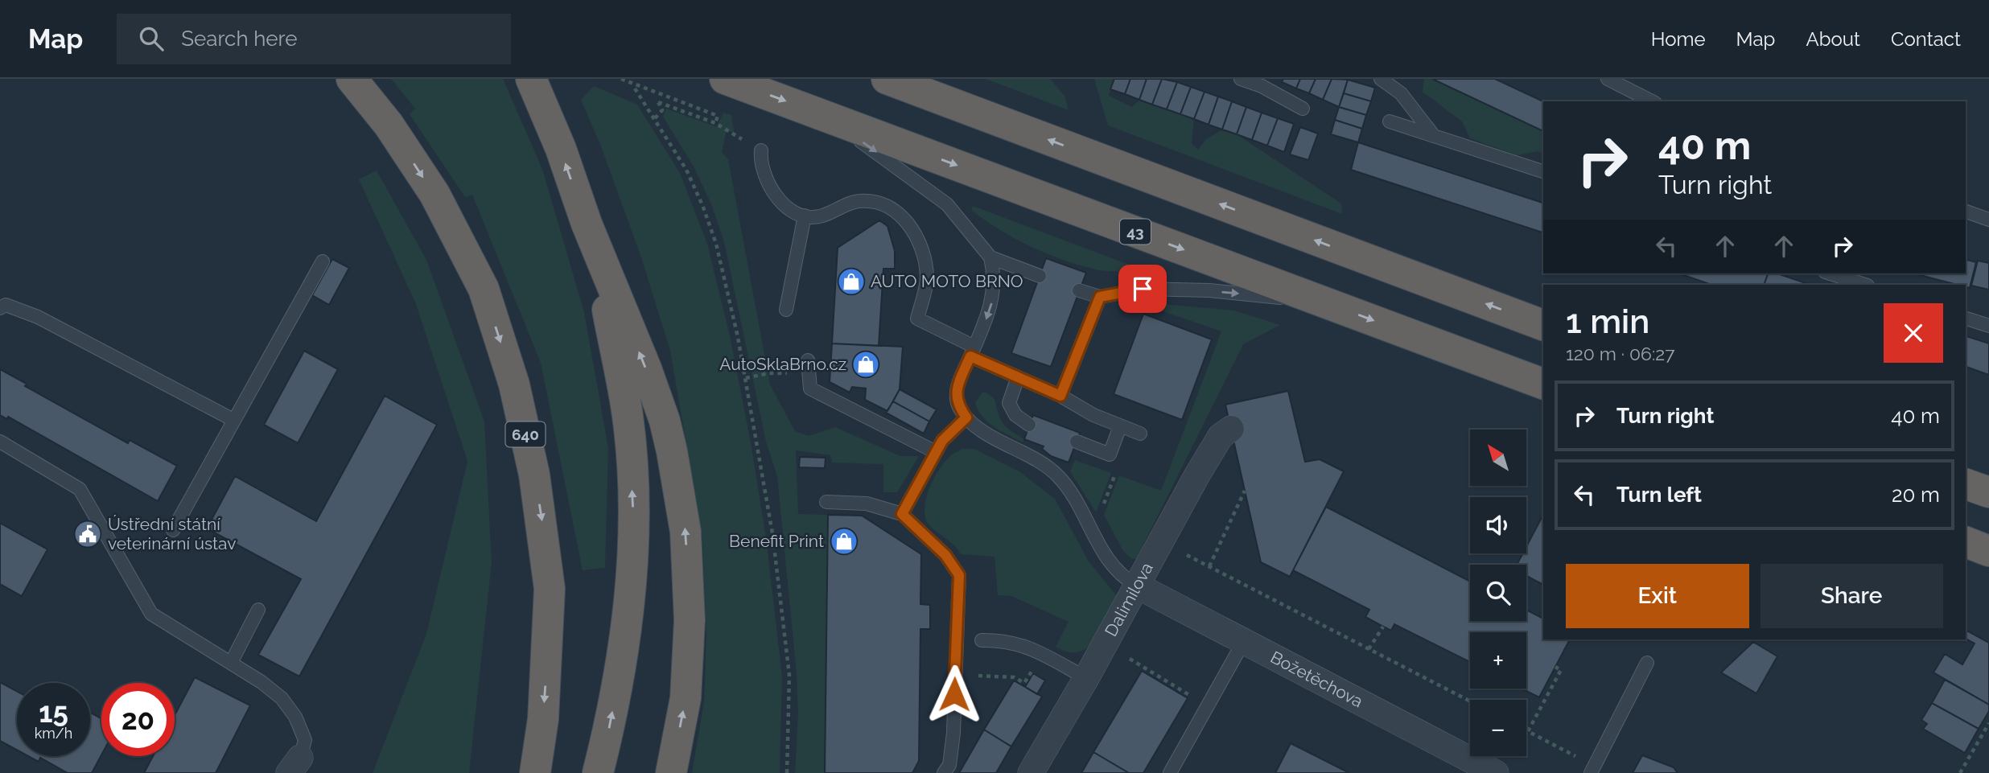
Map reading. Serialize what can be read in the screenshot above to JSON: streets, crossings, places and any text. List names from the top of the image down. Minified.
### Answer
{"streets":{"highway":["43","640"],"street":["Dalimilova","Božetěchova"]},"crossings":[["Dalimilova","Božetěchova"]],"places":{"shop":["AUTO MOTO BRNO","AutoSklaBrno.cz","Benefit Print"],"public building":["Ústřední státní veterinární ústav"]},"north":"top left","page":{"header":"Map","search":"Search here","nav":["Home","Map","About","Contact"],"turn":["40 m","Turn right"],"heading":["1 min","120 m · 06:27"],"list":[{"name":"Turn right","value":"40 m"},{"name":"Turn left","value":"20 m"}],"map_buttons":["+","−"],"buttons":["Exit","Share"],"speed":"15 km/h","limit":"20"}}
